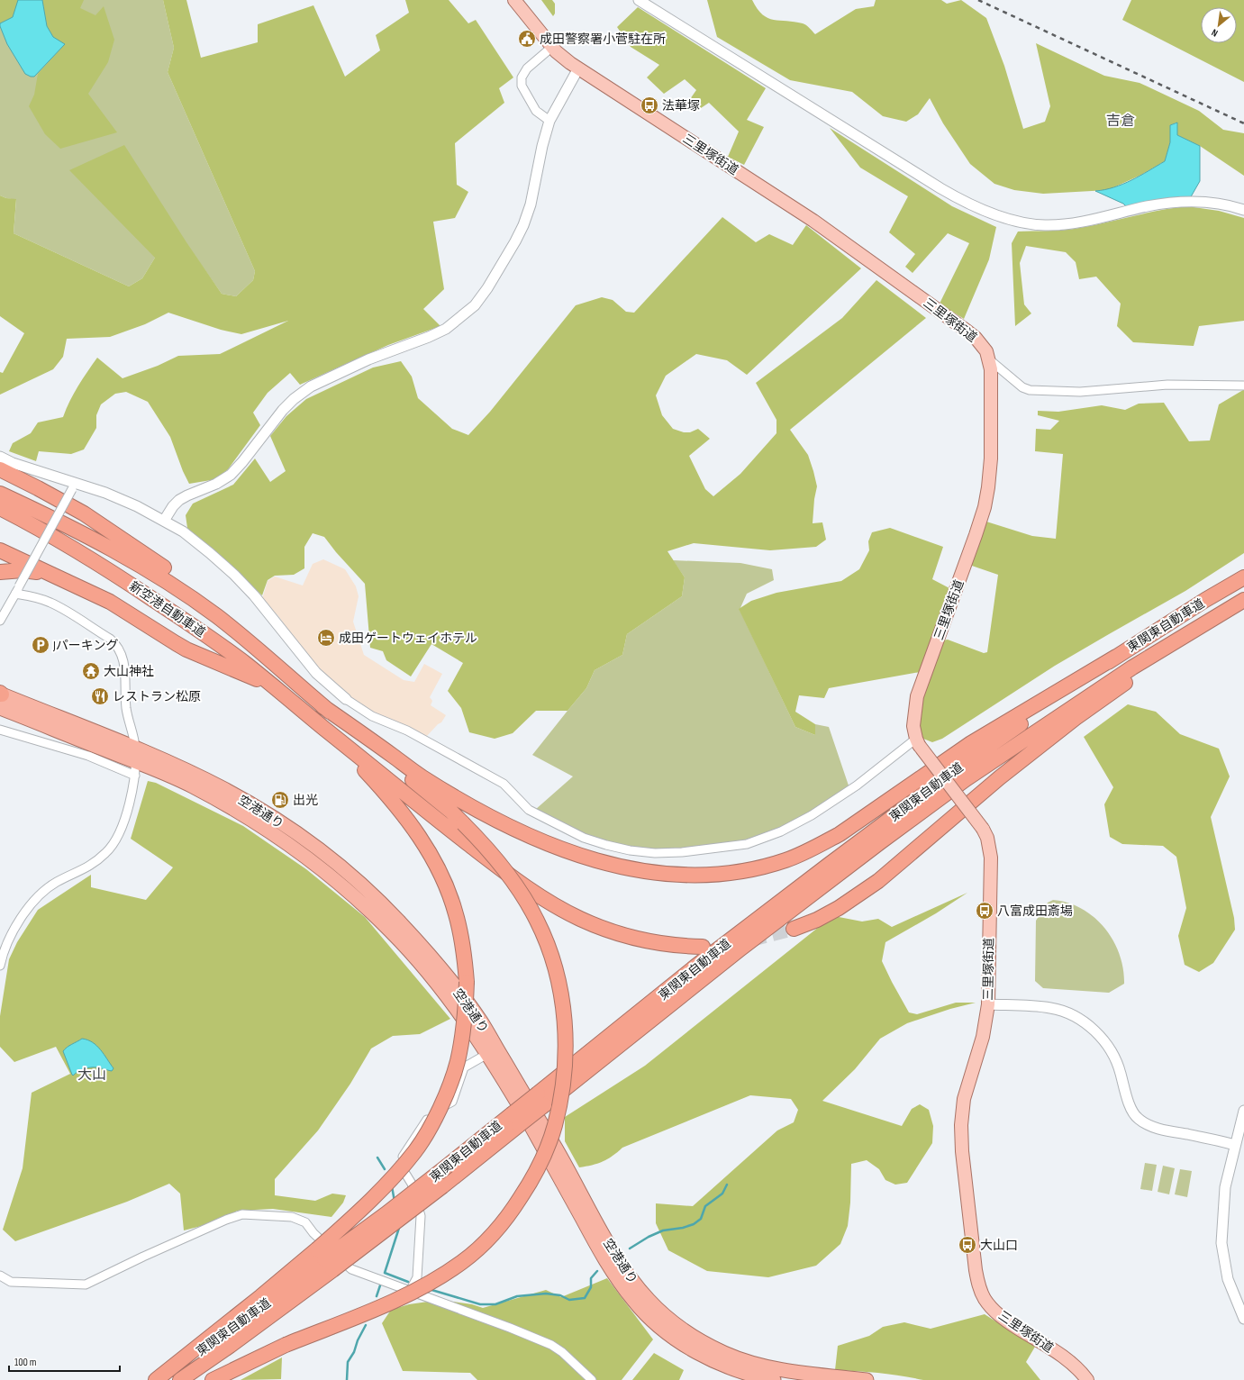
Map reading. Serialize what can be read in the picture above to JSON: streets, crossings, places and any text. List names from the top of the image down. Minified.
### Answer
{"streets":{"highway":["新空港自動車道","東関東自動車道","空港通り"],"main road":["三里塚街道"]},"districts":["吉倉","大山"],"places":{"public building":["成田警察署小菅駐在所"],"bus stop":["法華塚","八富成田斎場","大山口"],"hotel":["成田ゲートウェイホテル"],"parking":["Jパーキング"],"temple":["大山神社"],"restaurant":["レストラン松原"],"fuel station":["出光"]},"scale_bar":"100 m","north":"bottom left"}
